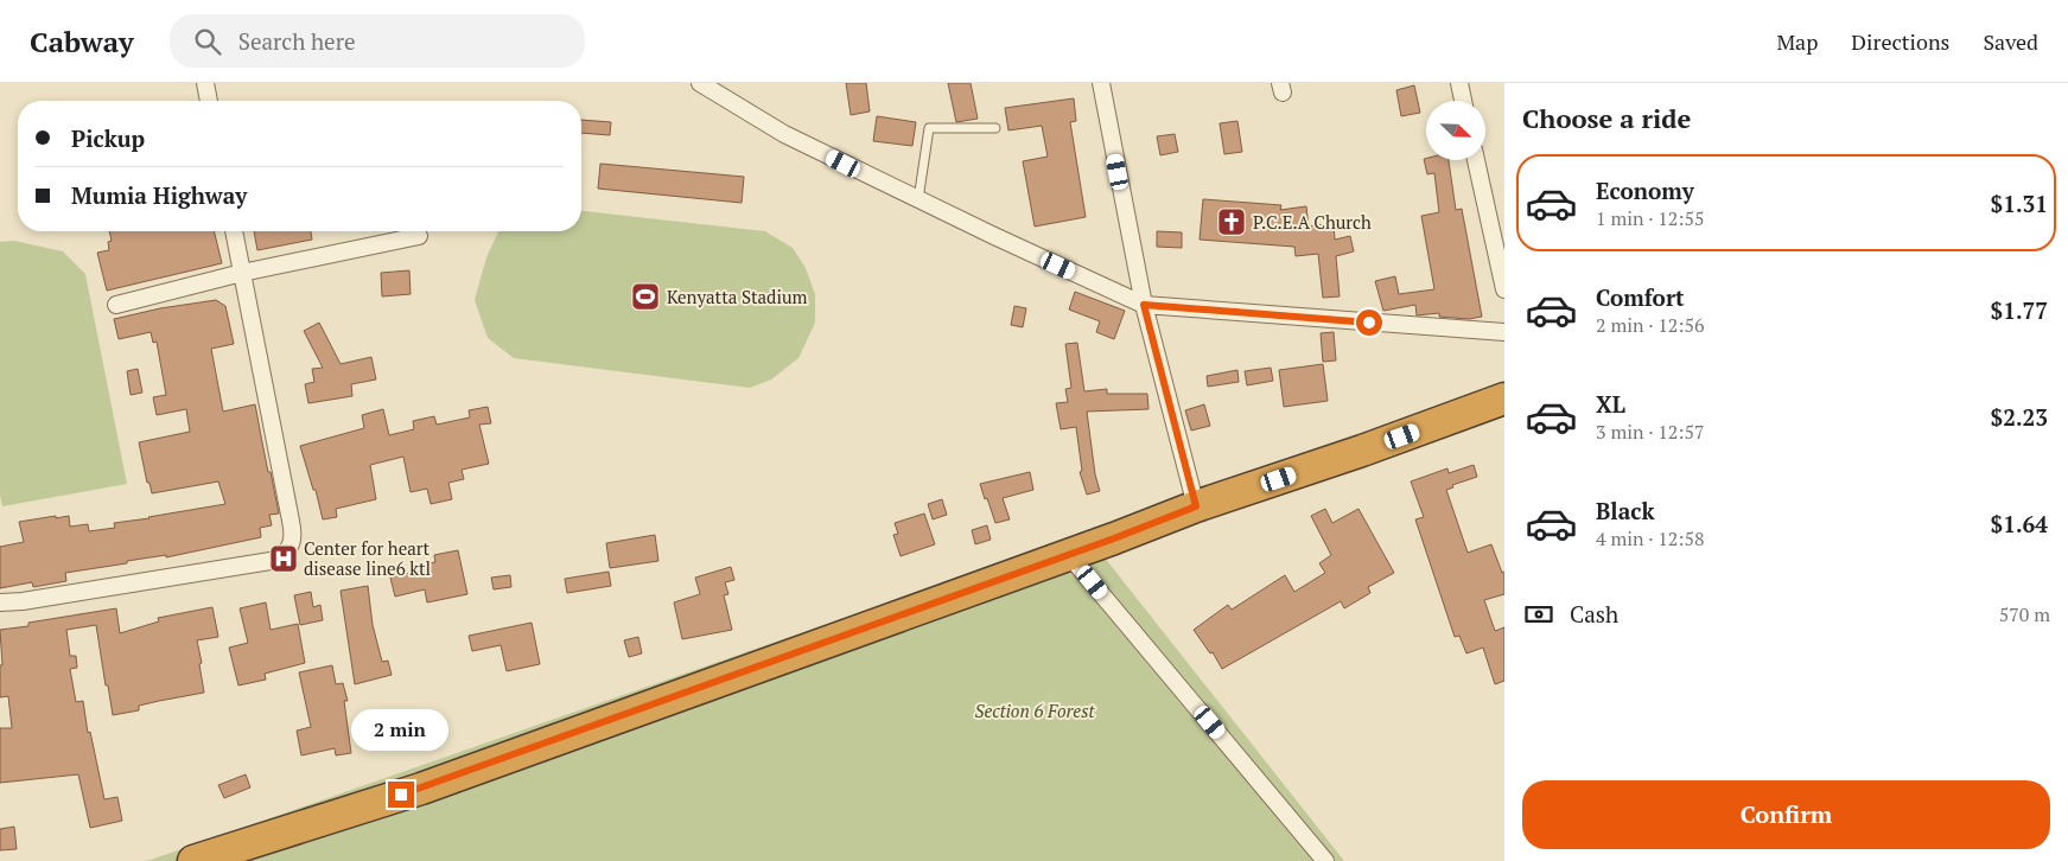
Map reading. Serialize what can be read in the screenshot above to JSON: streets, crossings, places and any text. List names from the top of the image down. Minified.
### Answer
{"parks":["Section 6 Forest"],"places":{"church":["P.C.E.A Church"],"sports":["Kenyatta Stadium"],"hospital":["Center for heart disease line6 ktl"]},"north":"bottom right","page":{"header":"Cabway","search":"Search here","nav":["Map","Directions","Saved"],"heading":"Choose a ride","banner":["Pickup","Mumia Highway"],"list":[{"name":"Economy","note":"1 min · 12:55","value":"$1.31"},{"name":"Comfort","note":"2 min · 12:56","value":"$1.77"},{"name":"XL","note":"3 min · 12:57","value":"$2.23"},{"name":"Black","note":"4 min · 12:58","value":"$1.64"}],"pay":["Cash","570 m"],"bubble":"2 min","buttons":"Confirm"}}
